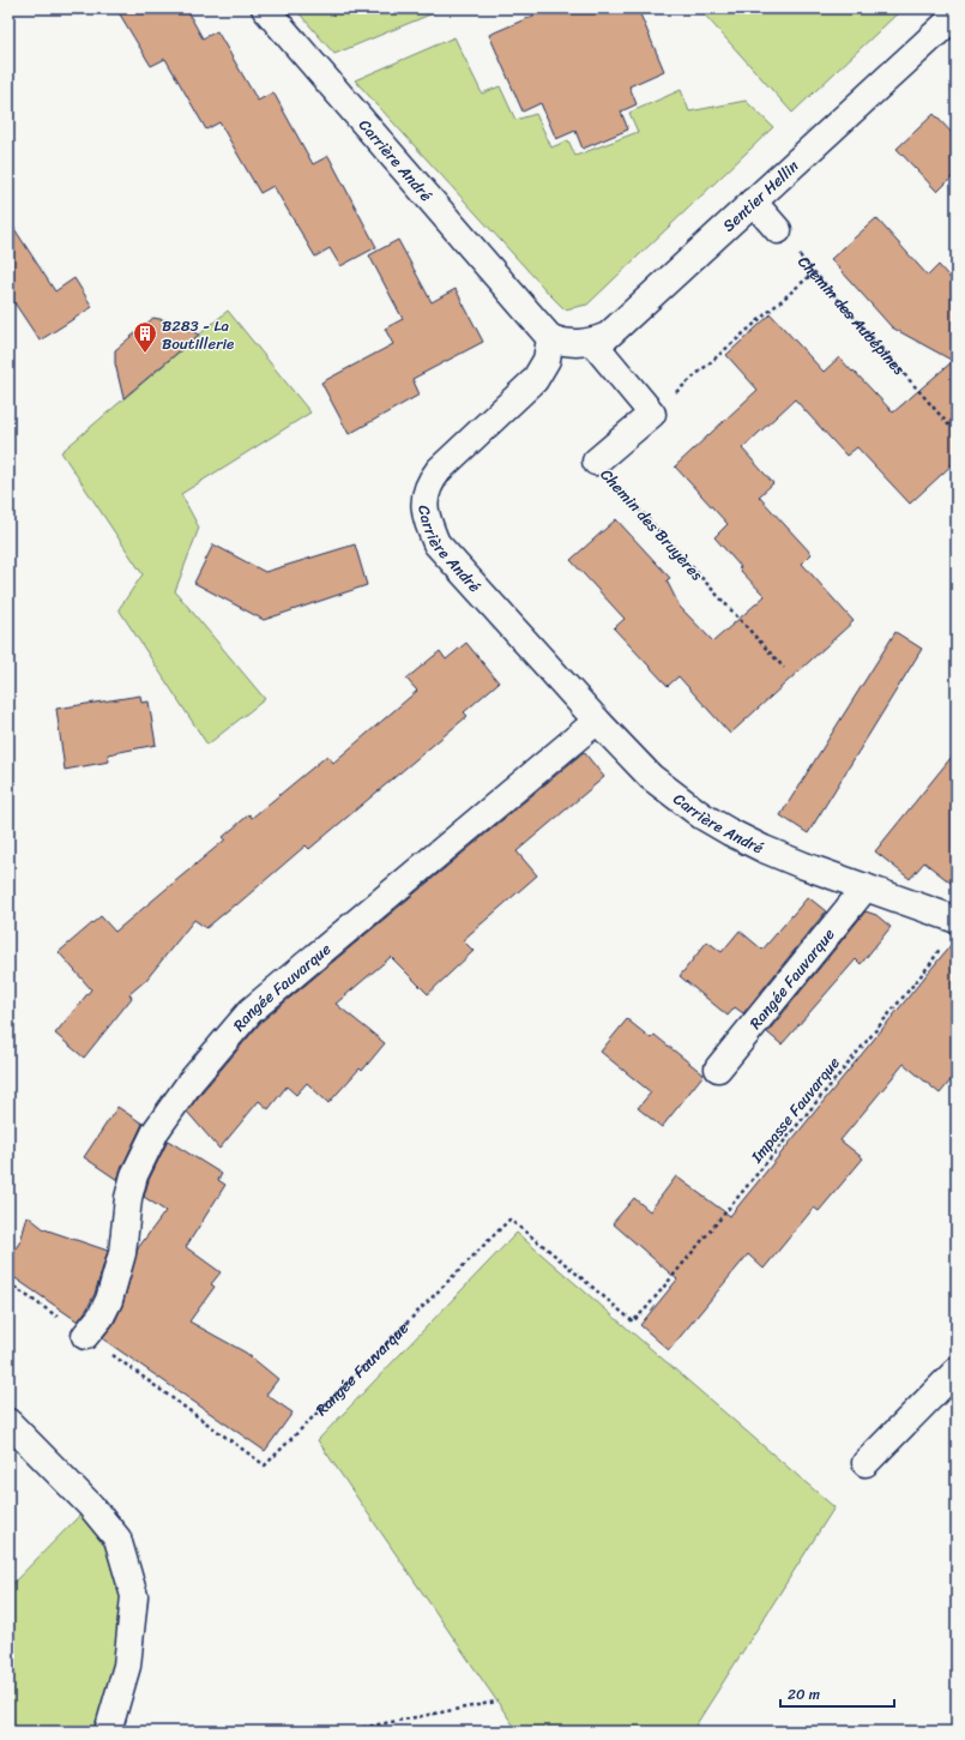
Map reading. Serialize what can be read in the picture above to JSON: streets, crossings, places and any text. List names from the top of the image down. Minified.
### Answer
{"streets":{"street":["Carrière André","Sentier Hellin","Chemin des Bruyères","Rangée Fauvarque"],"path":["Chemin des Aubépines","Impasse Fauvarque"]},"crossings":[["Carrière André","Sentier Hellin"],["Carrière André","Rangée Fauvarque"],["Carrière André","Impasse Fauvarque"],["Rangée Fauvarque","Impasse Fauvarque"]],"places":{"building":["B283 - La Boutillerie"]},"scale_bar":"20 m"}
